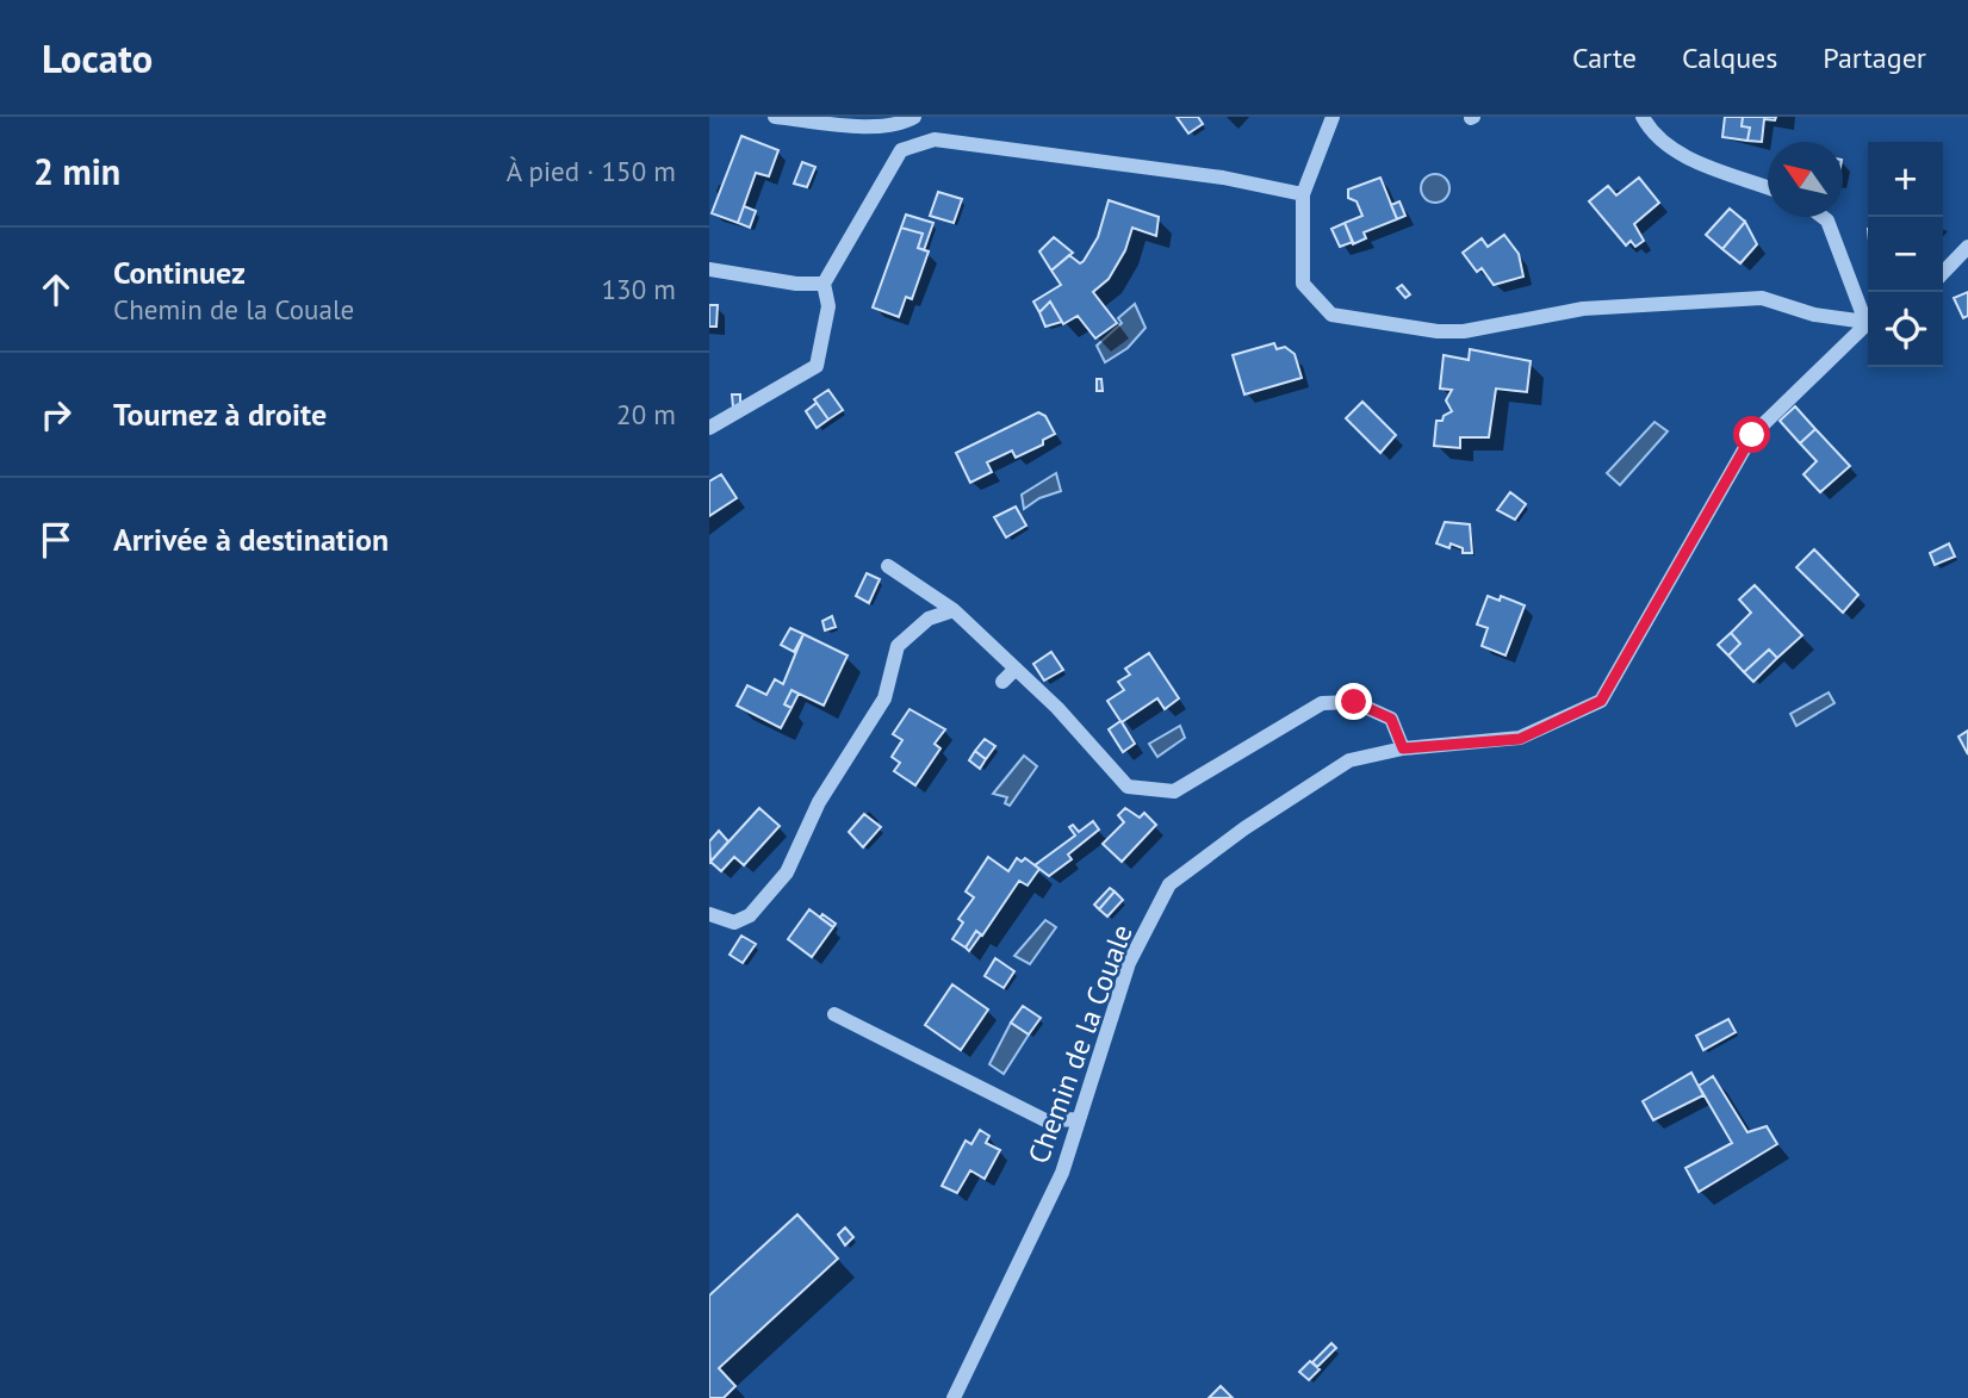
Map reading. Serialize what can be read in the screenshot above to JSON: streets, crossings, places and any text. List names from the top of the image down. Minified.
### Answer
{"streets":{"street":["Chemin de la Couale"]},"north":"top left","page":{"header":"Locato","nav":["Carte","Calques","Partager"],"heading":["2 min","À pied · 150 m"],"map_buttons":["+","−"],"list":[["Continuez","Chemin de la Couale","130 m"],["Tournez à droite","20 m"],"Arrivée à destination"]}}
